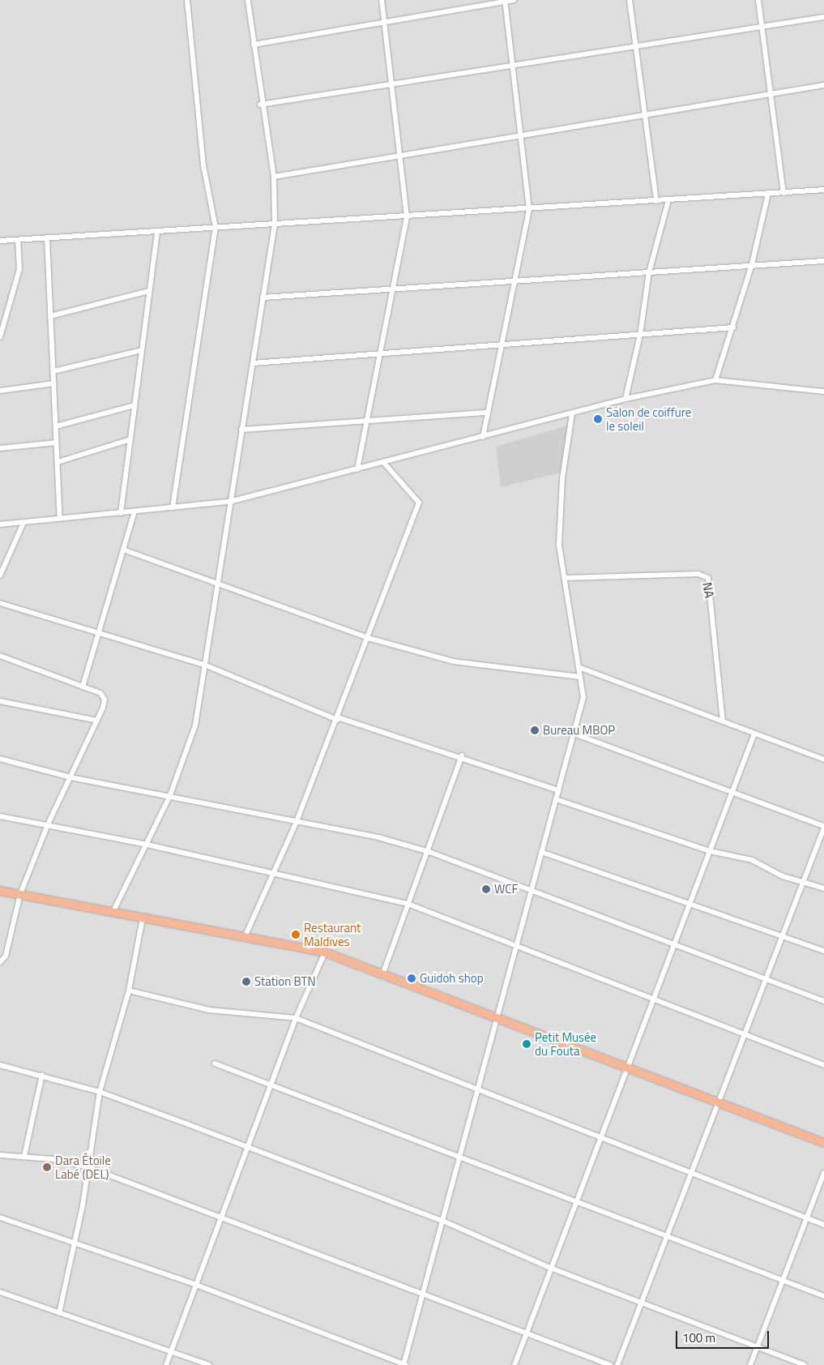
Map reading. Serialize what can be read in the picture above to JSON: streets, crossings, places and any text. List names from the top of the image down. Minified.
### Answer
{"streets":{"street":["NA"]},"places":["Salon de coiffure le soleil","Bureau MBOP","WCF","Restaurant Maldives","Guidoh shop","Station BTN","Petit Musée du Fouta","Dara Étoile Labé (DEL)"],"scale_bar":"100 m"}
